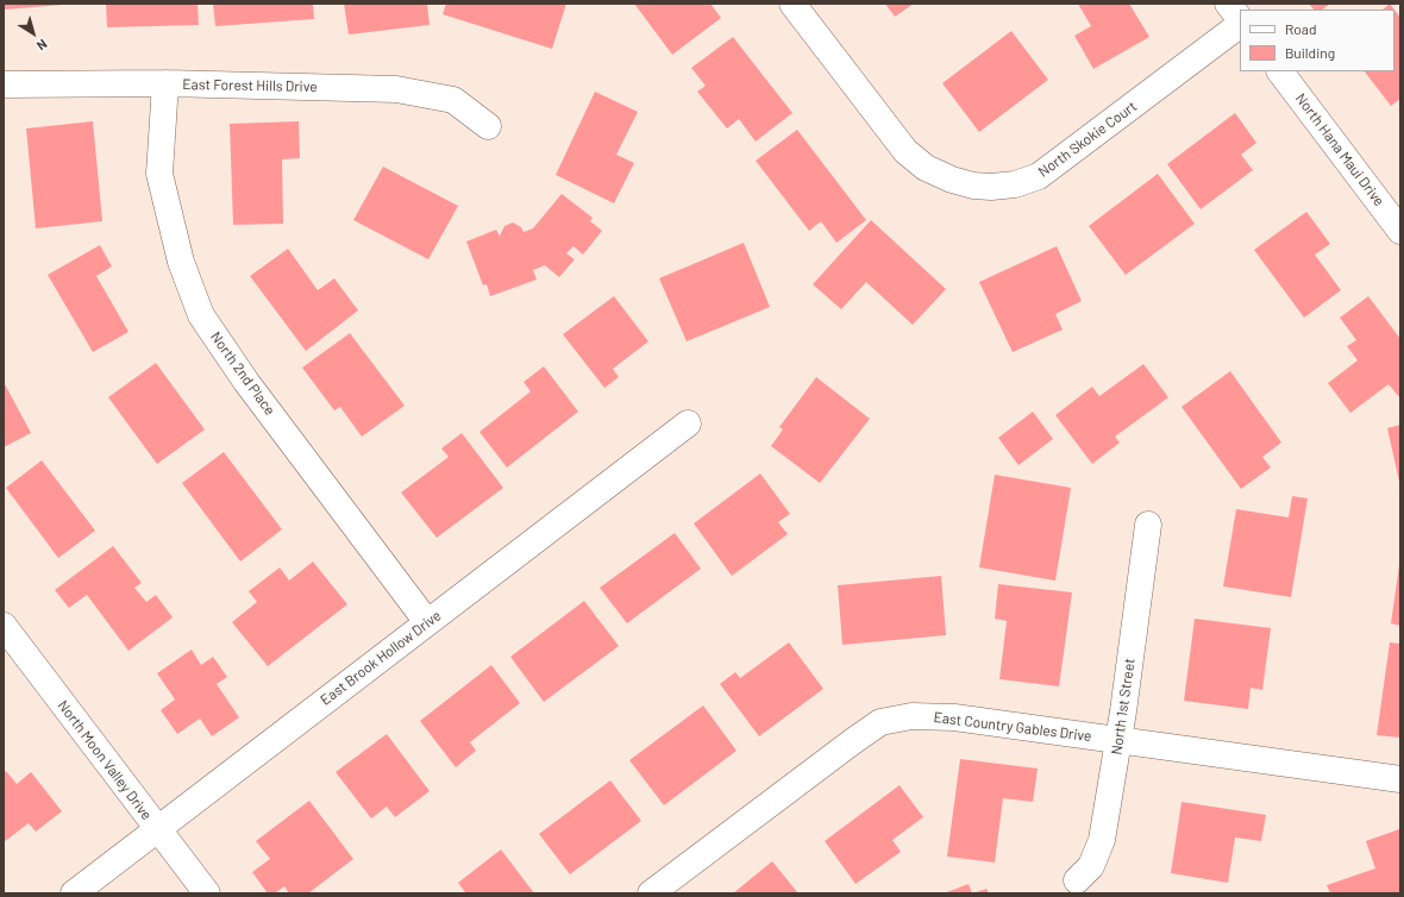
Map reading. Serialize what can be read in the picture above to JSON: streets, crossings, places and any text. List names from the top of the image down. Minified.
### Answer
{"streets":{"street":["East Forest Hills Drive","North Skokie Court","North Hana Maui Drive","North 2nd Place","East Brook Hollow Drive","North 1st Street","East Country Gables Drive","North Moon Valley Drive"]},"crossings":[["East Forest Hills Drive","North 2nd Place"],["North 2nd Place","East Brook Hollow Drive"],["East Brook Hollow Drive","North Moon Valley Drive"],["North 1st Street","East Country Gables Drive"]],"legend":["Road","Building"],"north":"bottom right"}
